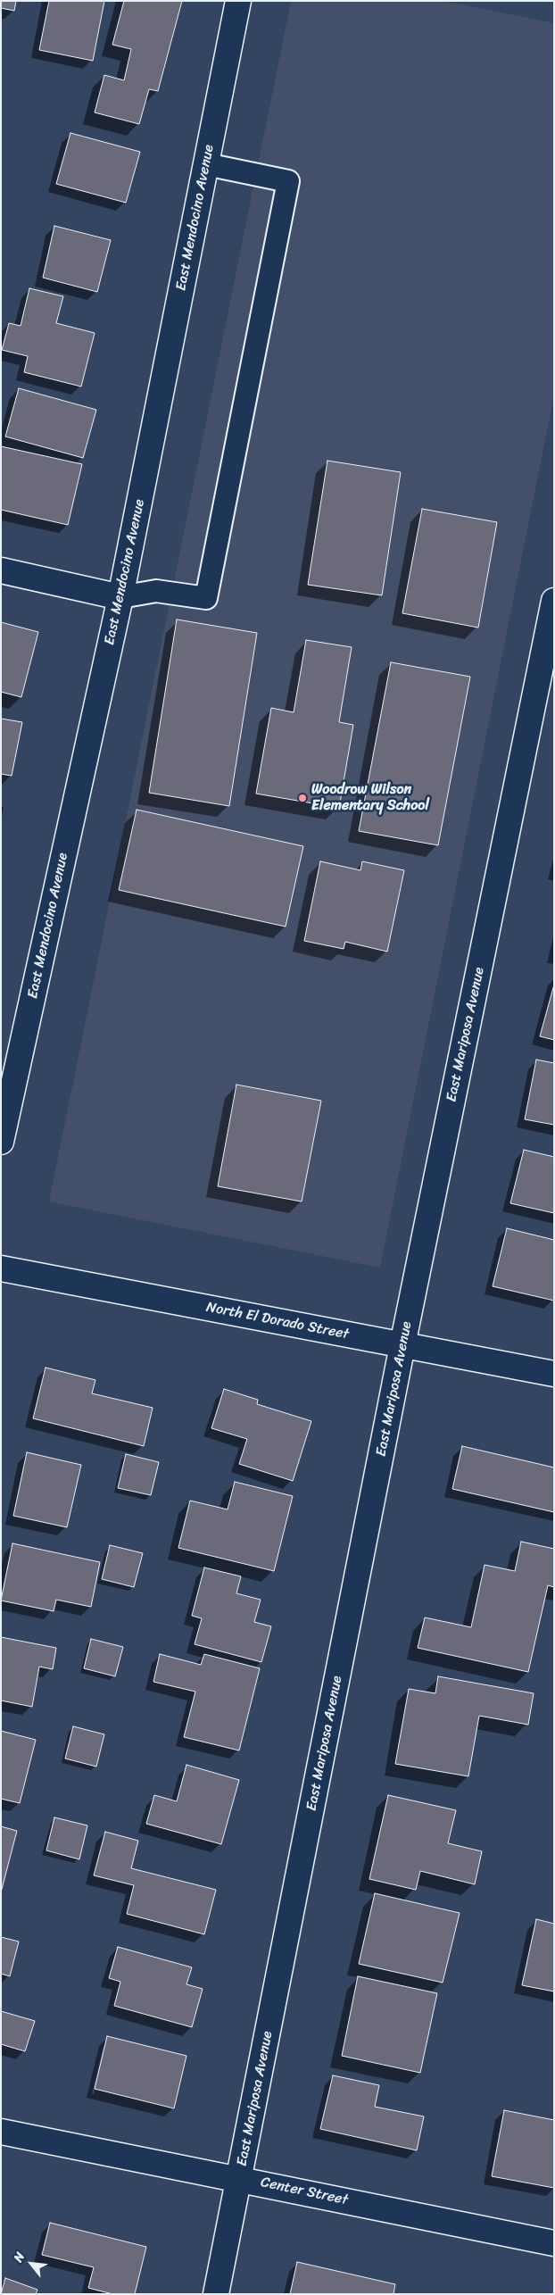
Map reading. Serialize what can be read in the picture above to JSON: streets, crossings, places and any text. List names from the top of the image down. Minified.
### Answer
{"streets":{"street":["East Mendocino Avenue","East Mariposa Avenue","North El Dorado Street","Center Street"]},"crossings":[["East Mariposa Avenue","North El Dorado Street"],["East Mariposa Avenue","Center Street"]],"places":["Woodrow Wilson Elementary School"],"north":"top left"}
